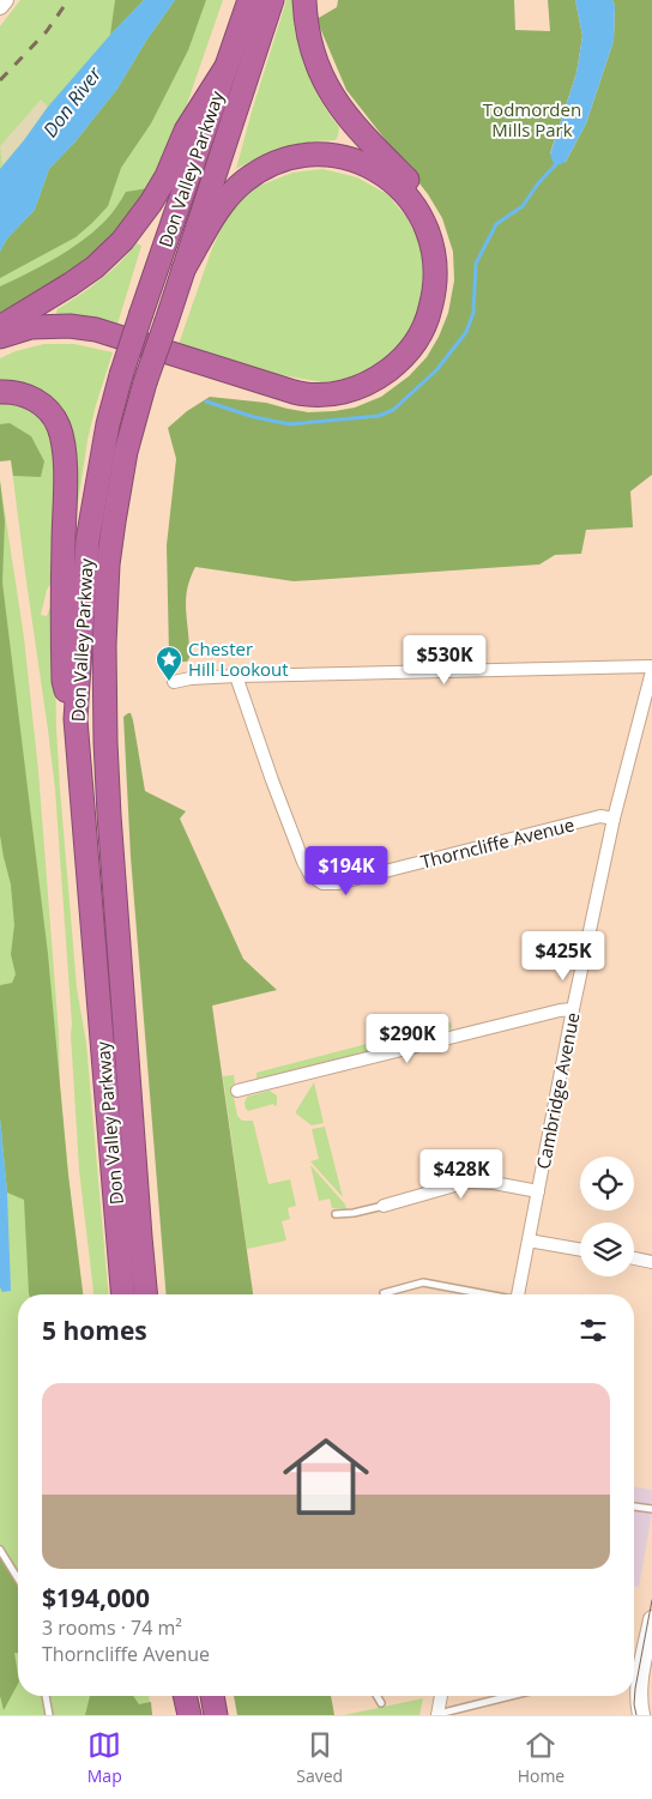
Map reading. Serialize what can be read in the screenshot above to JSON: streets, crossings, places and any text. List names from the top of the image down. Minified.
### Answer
{"streets":{"highway":["Don Valley Parkway"],"street":["Thorncliffe Avenue","Cambridge Avenue"]},"crossings":[["Thorncliffe Avenue","Cambridge Avenue"]],"water":["Don River"],"parks":["Todmorden Mills Park"],"places":{"place":["Chester Hill Lookout"]},"page":{"price":["$530K","$194K","$425K","$290K","$428K"],"heading":"5 homes","list":[{"name":"$194,000","note":"3 rooms · 74 m² · Thorncliffe Avenue"}],"tabs":["Map","Saved","Home"]}}
